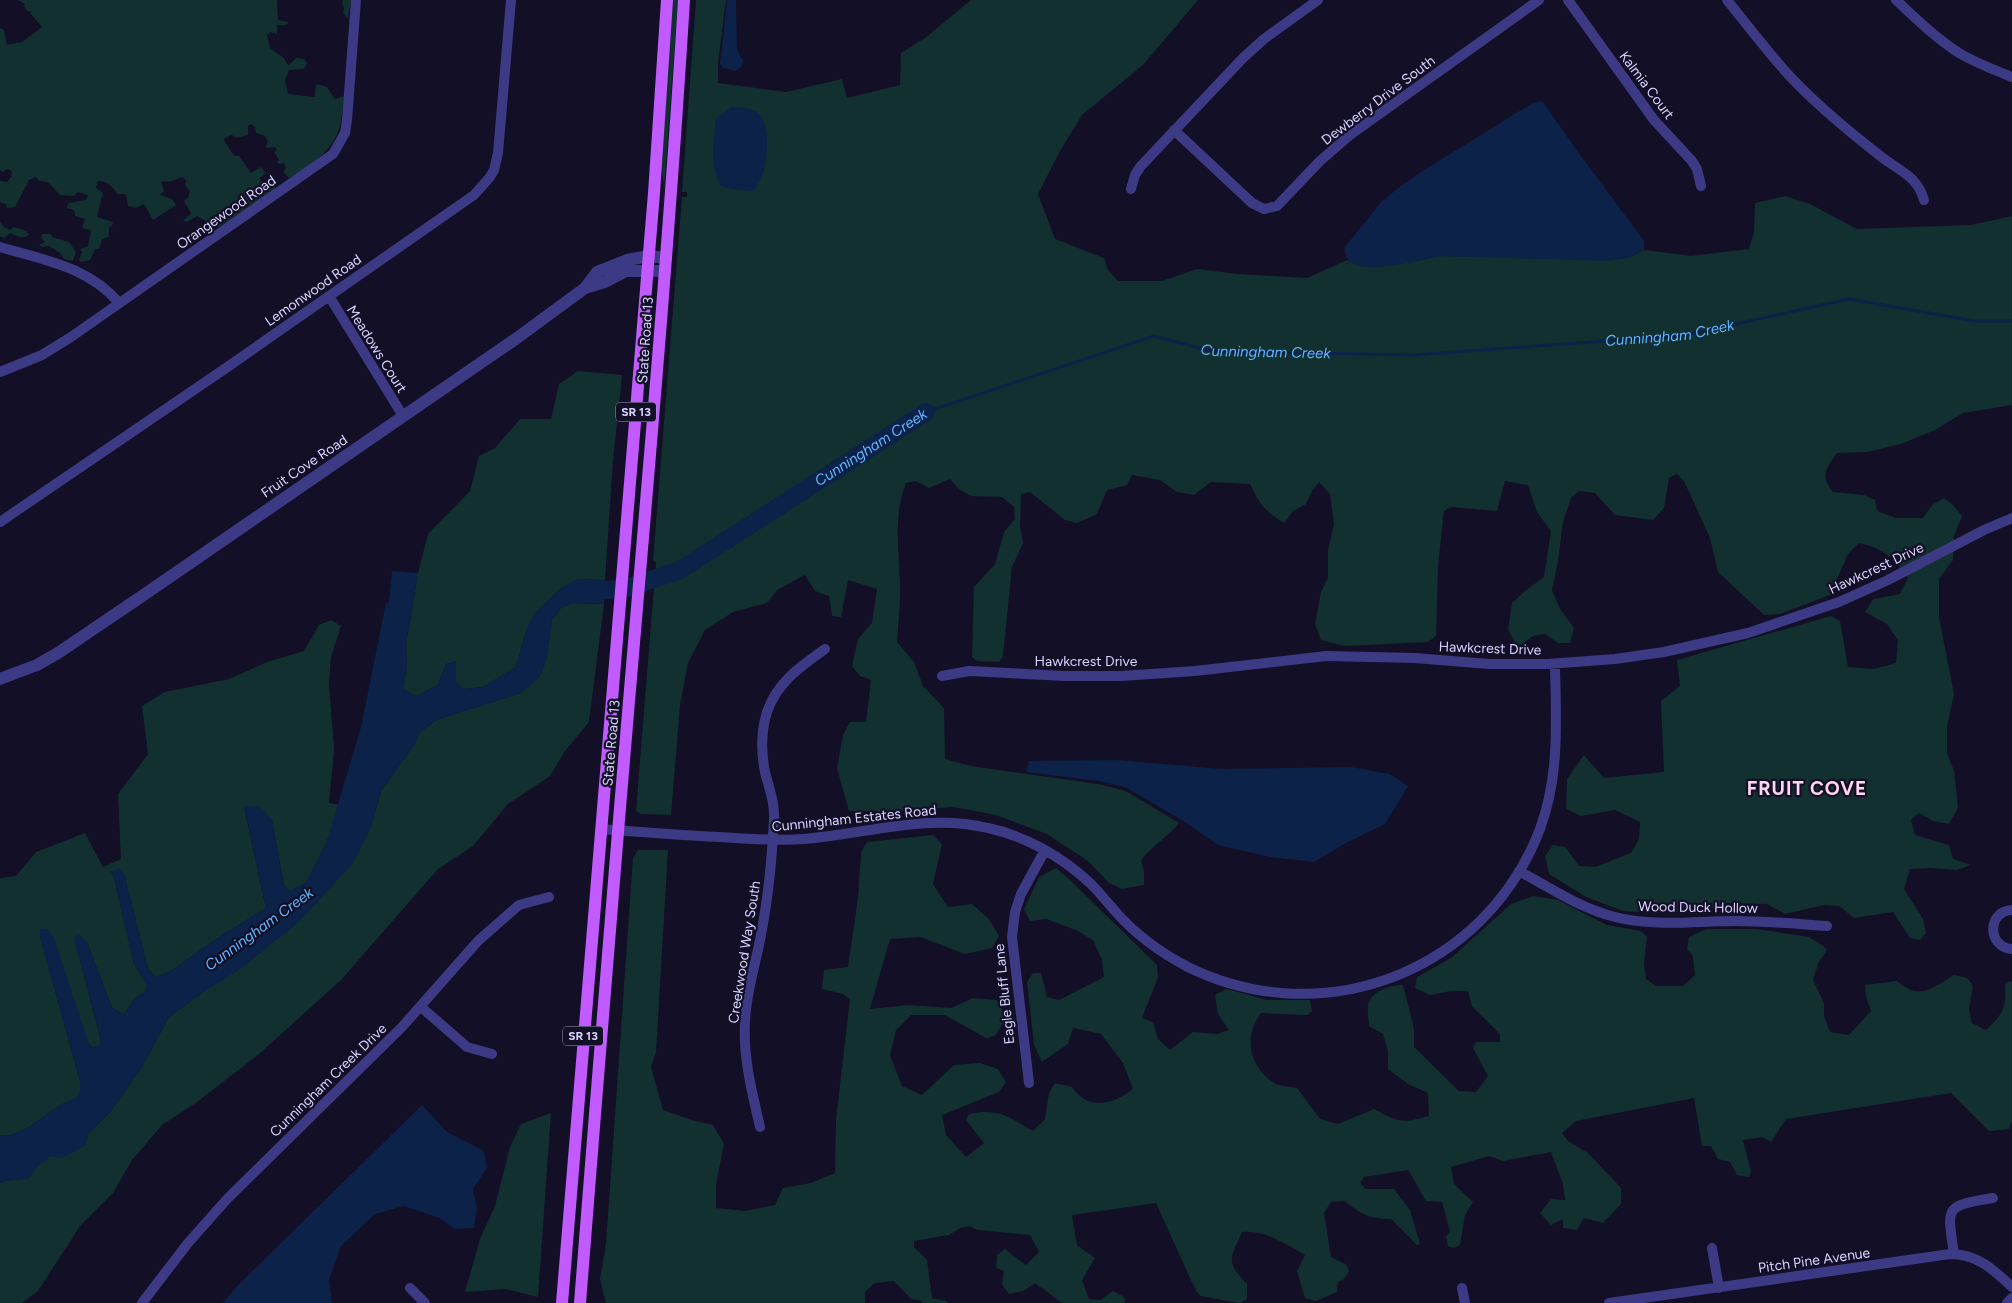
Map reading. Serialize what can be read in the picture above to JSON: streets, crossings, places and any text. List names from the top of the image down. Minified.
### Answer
{"streets":{"main road":["State Road 13","SR 13"],"street":["Kalmia Court","Dewberry Drive South","Orangewood Road","Lemonwood Road","Meadows Court","Fruit Cove Road","Hawkcrest Drive","Cunningham Estates Road","Wood Duck Hollow","Creekwood Way South","Eagle Bluff Lane","Cunningham Creek Drive","Pitch Pine Avenue"]},"crossings":[["Lemonwood Road","Meadows Court"],["State Road 13","SR 13"],["State Road 13","Fruit Cove Road"],["State Road 13","Cunningham Estates Road"],["Meadows Court","Fruit Cove Road"],["SR 13","Cunningham Estates Road"],["Hawkcrest Drive","Cunningham Estates Road"],["Cunningham Estates Road","Wood Duck Hollow"],["Cunningham Estates Road","Creekwood Way South"],["Cunningham Estates Road","Eagle Bluff Lane"]],"districts":["FRUIT COVE"],"water":["Cunningham Creek"]}
